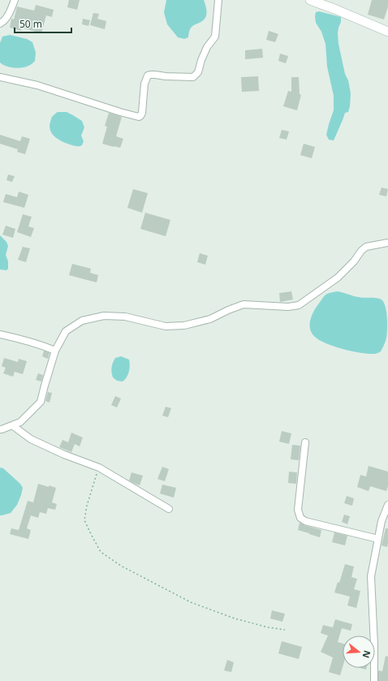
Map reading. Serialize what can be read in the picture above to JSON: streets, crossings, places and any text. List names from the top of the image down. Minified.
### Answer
{"scale_bar":"50 m","north":"right"}
